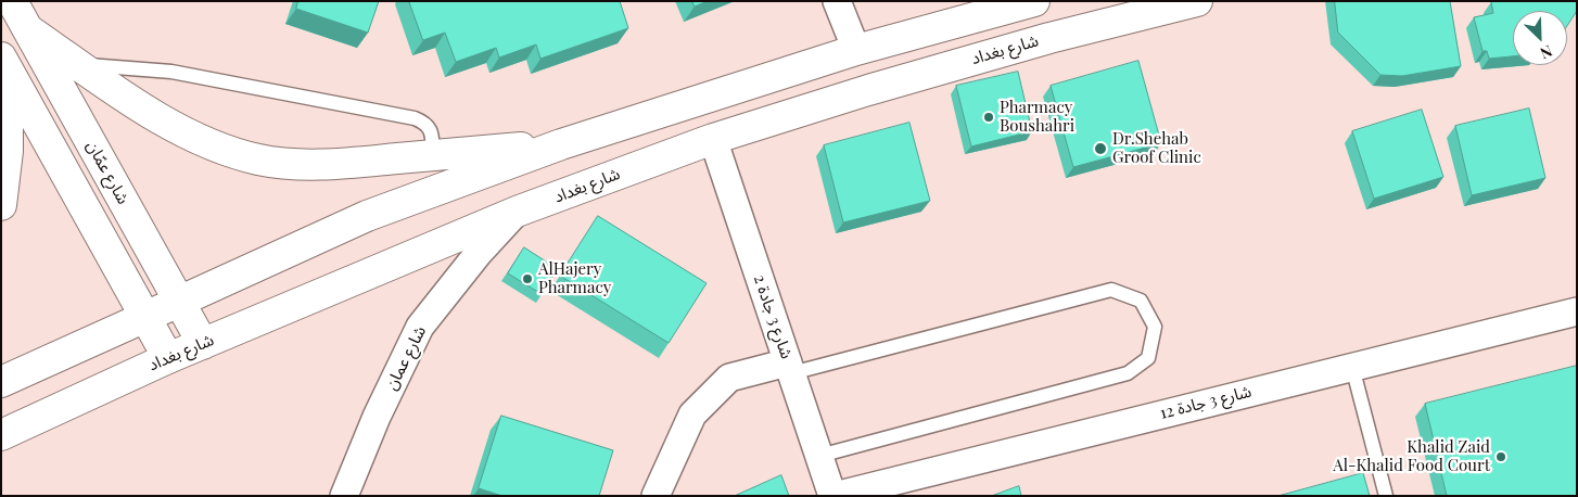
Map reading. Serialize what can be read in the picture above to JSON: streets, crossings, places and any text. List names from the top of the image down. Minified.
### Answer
{"streets":{"main road":["شارع بغداد","شارع عمّان"],"street":["شارع 3 جادة 2","شارع عمان","شارع 3 جادة 12"]},"crossings":[["شارع بغداد","شارع عمّان"],["شارع بغداد","شارع 3 جادة 2"],["شارع بغداد","شارع عمان"],["شارع 3 جادة 2","شارع 3 جادة 12"]],"places":["Pharmacy Boushahri","Dr.Shehab Groof Clinic","AlHajery Pharmacy","Khalid Zaid Al-Khalid Food Court"],"north":"bottom right"}
